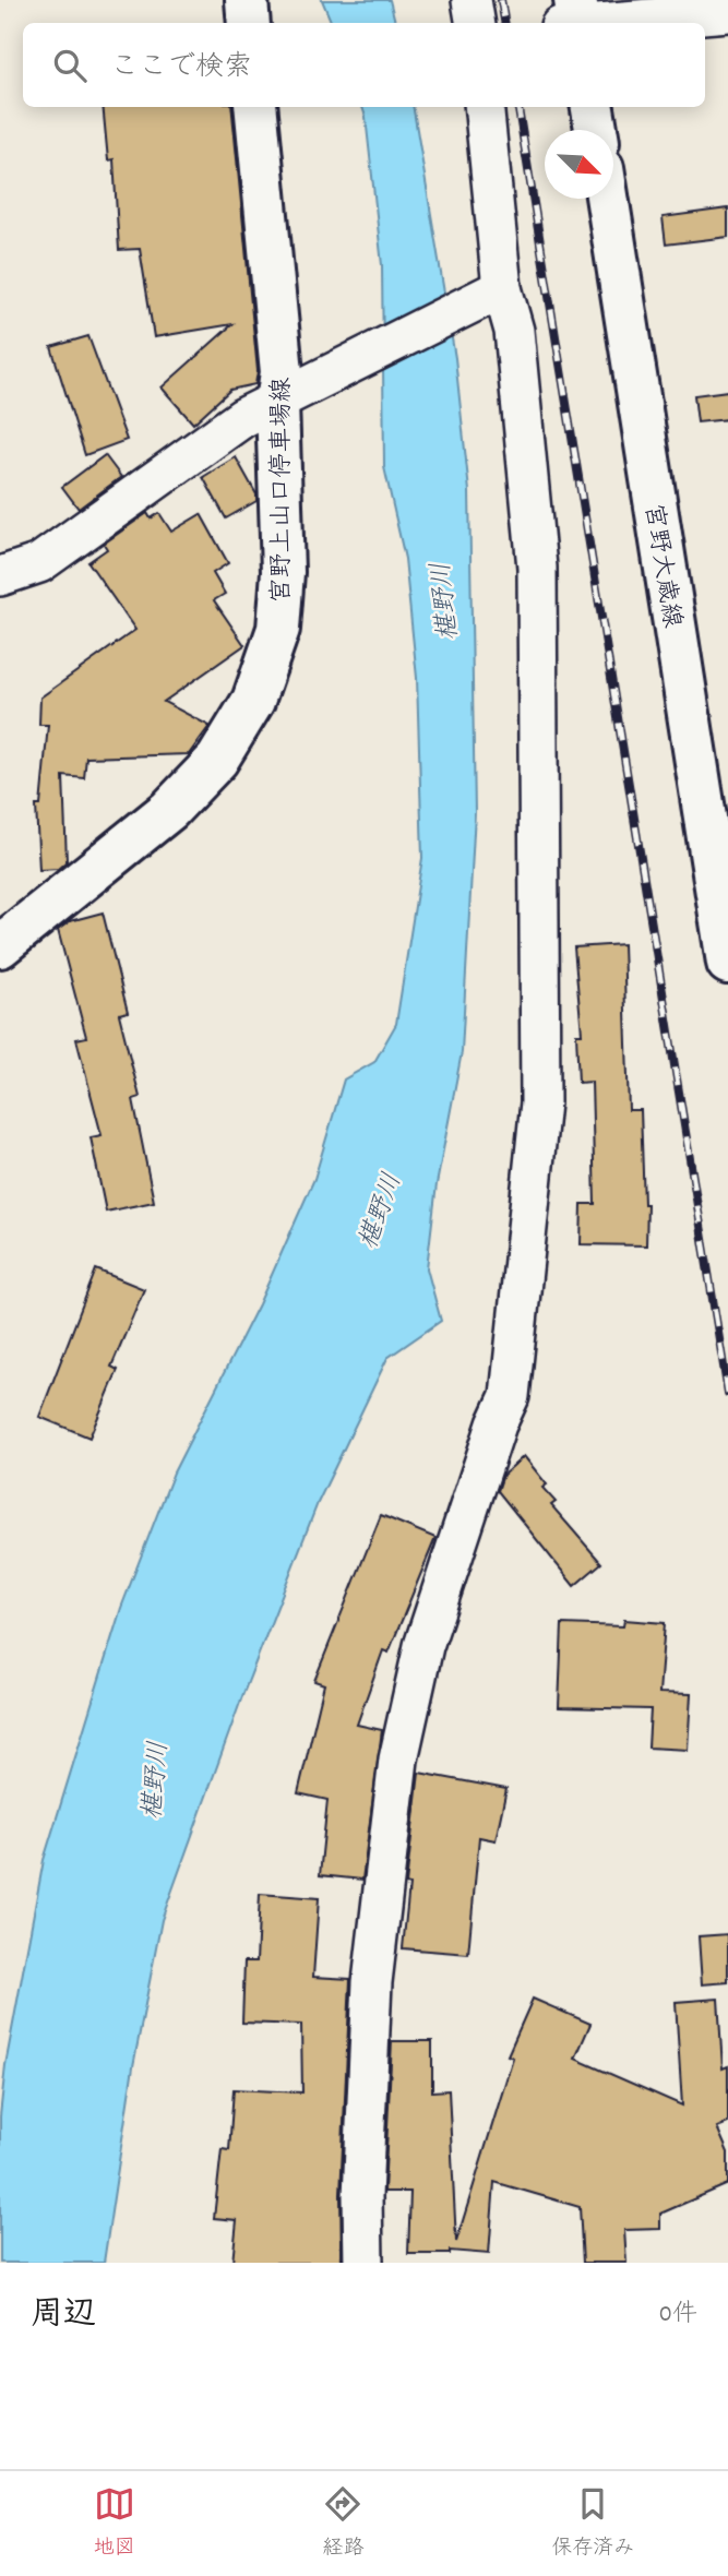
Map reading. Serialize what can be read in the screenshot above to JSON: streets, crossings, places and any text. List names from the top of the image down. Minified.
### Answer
{"streets":{"main road":["宮野上山口停車場線","宮野大歳線"]},"water":["椹野川"],"north":"bottom right","page":{"search":"ここで検索","heading":["周辺","0件"],"nav":["地図","経路","保存済み"]}}
